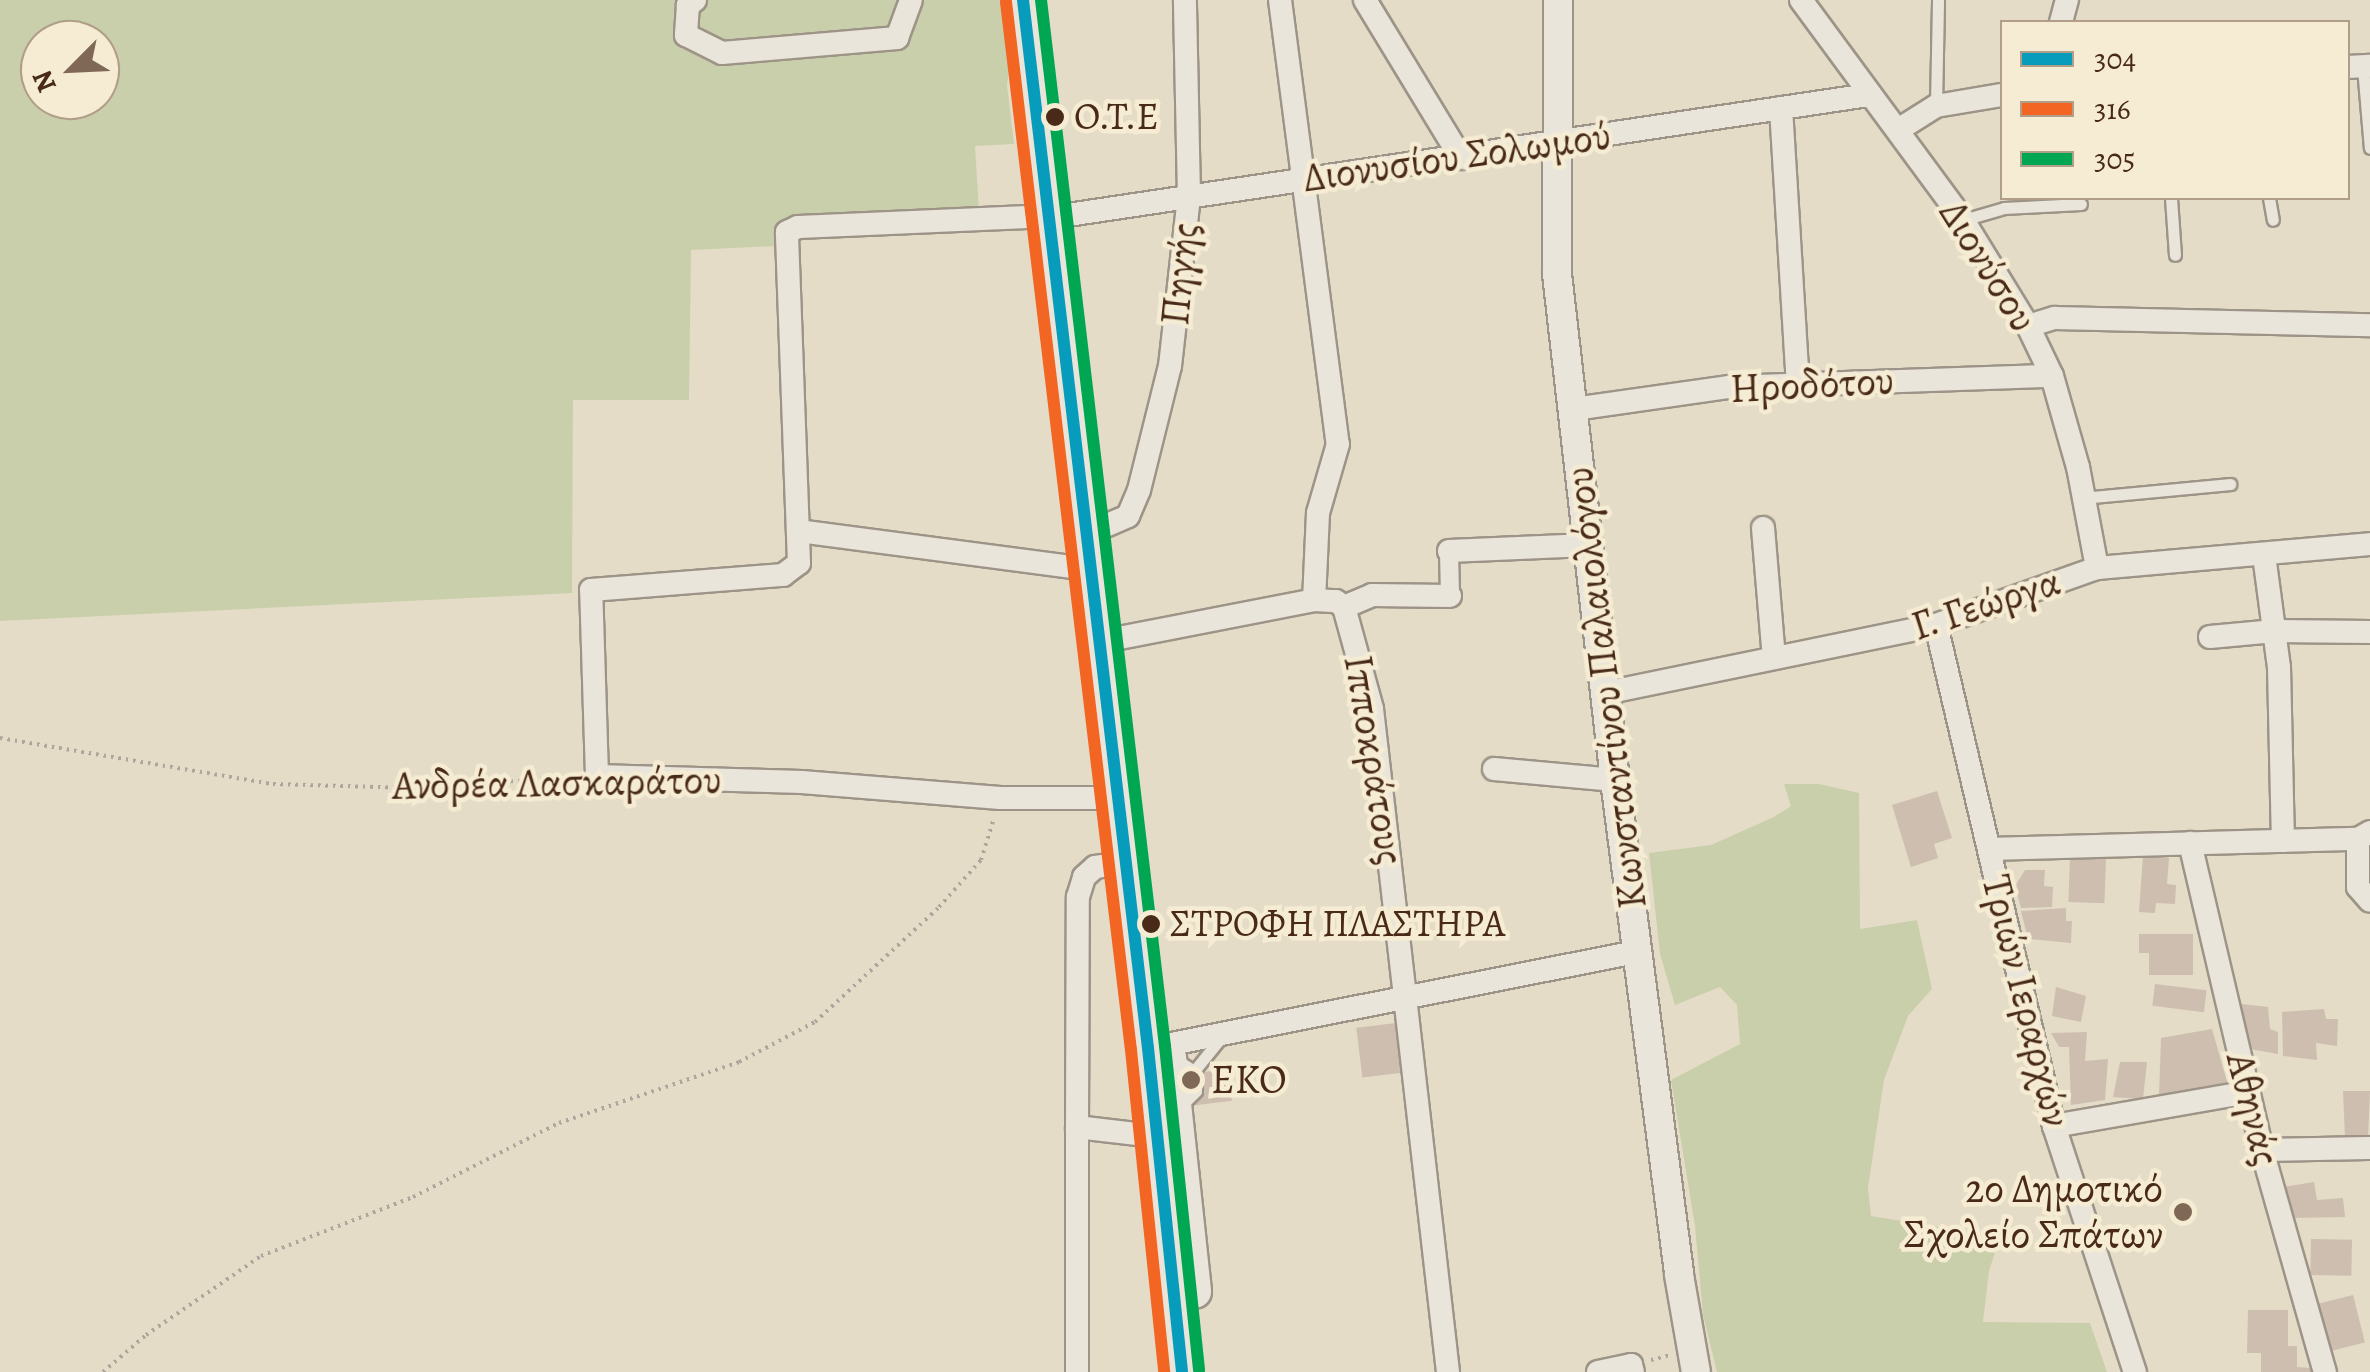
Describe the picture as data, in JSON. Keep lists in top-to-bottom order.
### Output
{
  "streets": {
    "street": [
      "Διονυσίου Σολωμού",
      "Διονύσου",
      "Πηγής",
      "Ηροδότου",
      "Γ. Γεώργα",
      "Κωνσταντίνου Παλαιολόγου",
      "Ιπποκράτους",
      "Ανδρέα Λασκαράτου",
      "Τριών Ιεραρχών",
      "Αθηνάς"
    ]
  },
  "crossings": [
    ["Διονυσίου Σολωμού", "Διονύσου"],
    ["Διονυσίου Σολωμού", "Πηγής"],
    ["Διονυσίου Σολωμού", "Κωνσταντίνου Παλαιολόγου"],
    ["Διονύσου", "Ηροδότου"],
    ["Διονύσου", "Γ. Γεώργα"],
    ["Ηροδότου", "Κωνσταντίνου Παλαιολόγου"],
    ["Γ. Γεώργα", "Κωνσταντίνου Παλαιολόγου"],
    ["Γ. Γεώργα", "Τριών Ιεραρχών"]
  ],
  "places": [
    "Ο.Τ.Ε",
    "ΣΤΡΟΦΗ ΠΛΑΣΤΗΡΑ",
    "ΕΚΟ",
    "2ο Δημοτικό Σχολείο Σπάτων"
  ],
  "lines": ["transit line 304", "transit line 305", "transit line 316"],
  "legend": ["304", "316", "305"],
  "north": "bottom left"
}
